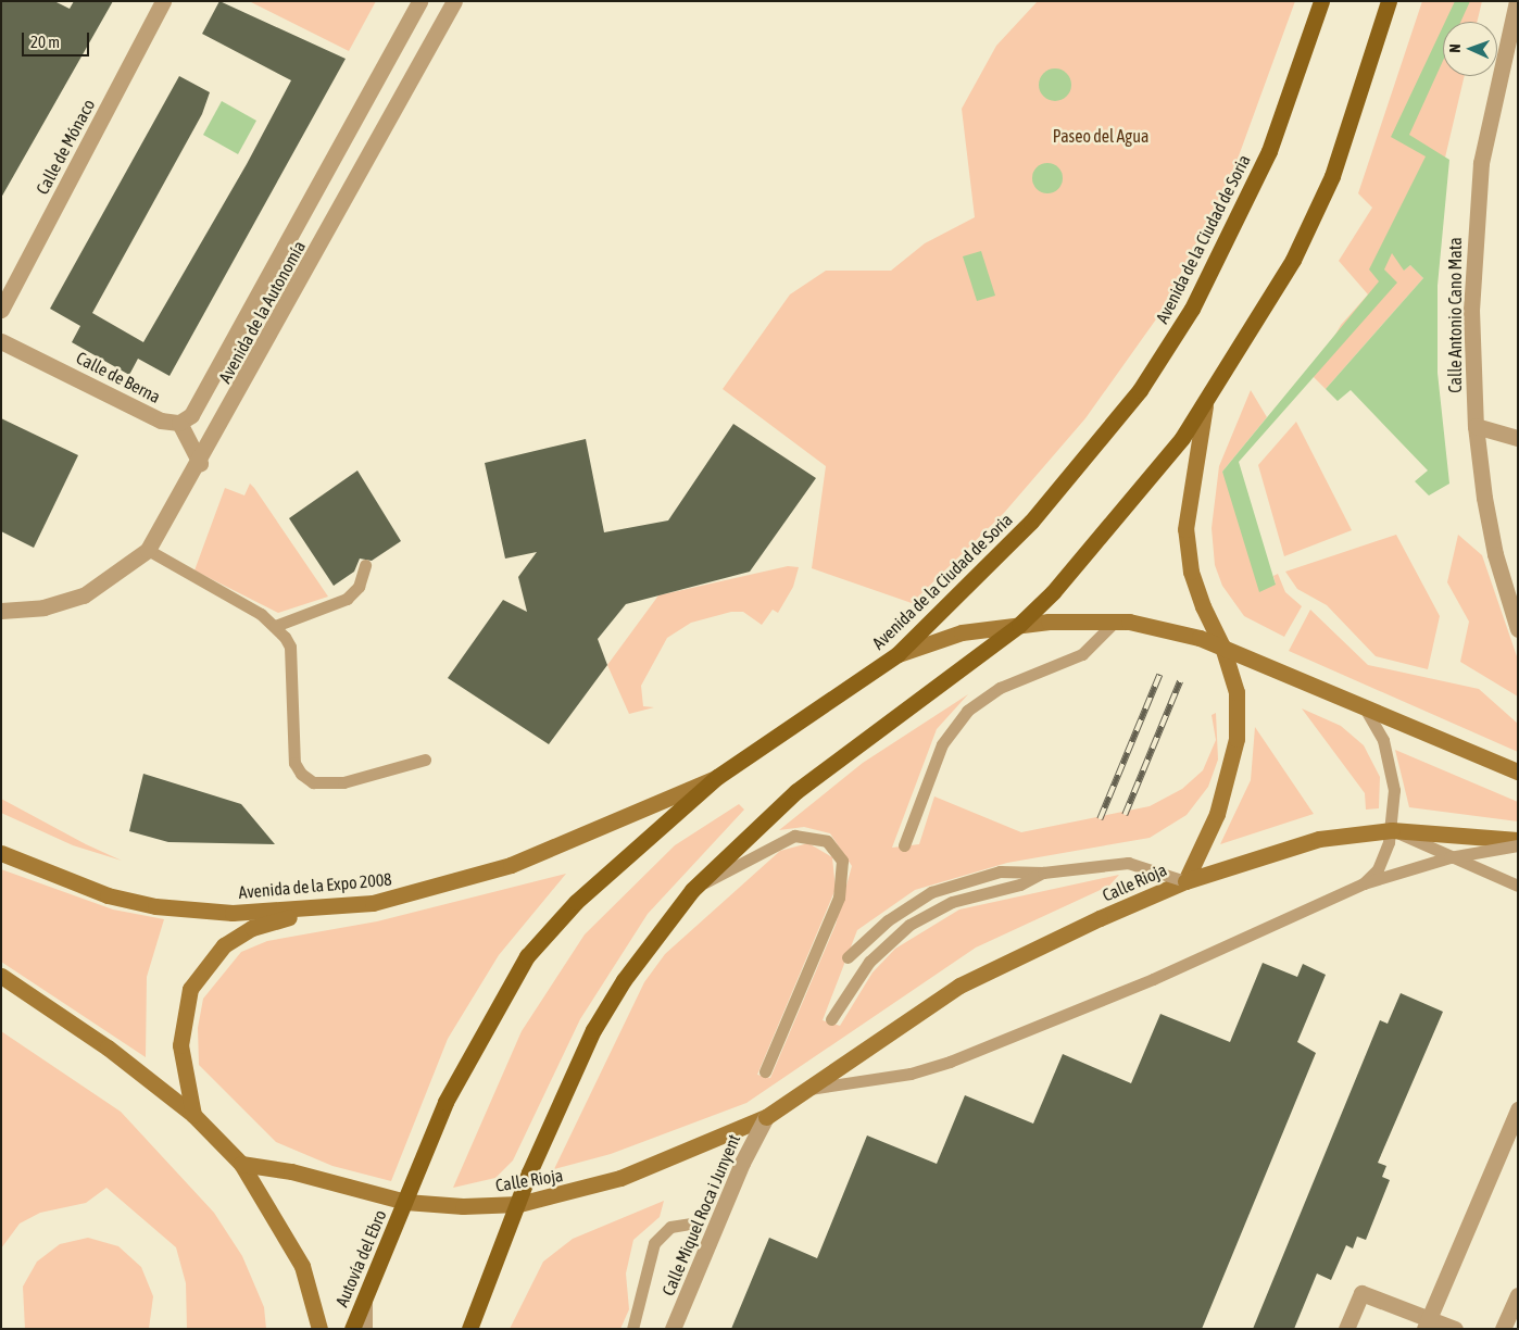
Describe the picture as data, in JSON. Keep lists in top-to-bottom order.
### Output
{
  "streets": {
    "main road": [
      "Avenida de la Ciudad de Soria",
      "Calle Rioja",
      "Avenida de la Expo 2008",
      "Autovía del Ebro"
    ],
    "street": [
      "Calle de Mónaco",
      "Avenida de la Autonomía",
      "Calle Antonio Cano Mata",
      "Calle de Berna",
      "Calle Miquel Roca i Junyent"
    ]
  },
  "crossings": [
    ["Avenida de la Ciudad de Soria", "Calle Rioja"],
    ["Avenida de la Ciudad de Soria", "Avenida de la Expo 2008"],
    ["Avenida de la Ciudad de Soria", "Autovía del Ebro"],
    ["Avenida de la Autonomía", "Calle de Berna"],
    ["Calle Rioja", "Calle Miquel Roca i Junyent"],
    ["Calle Rioja", "Autovía del Ebro"]
  ],
  "parks": ["Paseo del Agua"],
  "scale_bar": "20 m",
  "north": "left"
}
